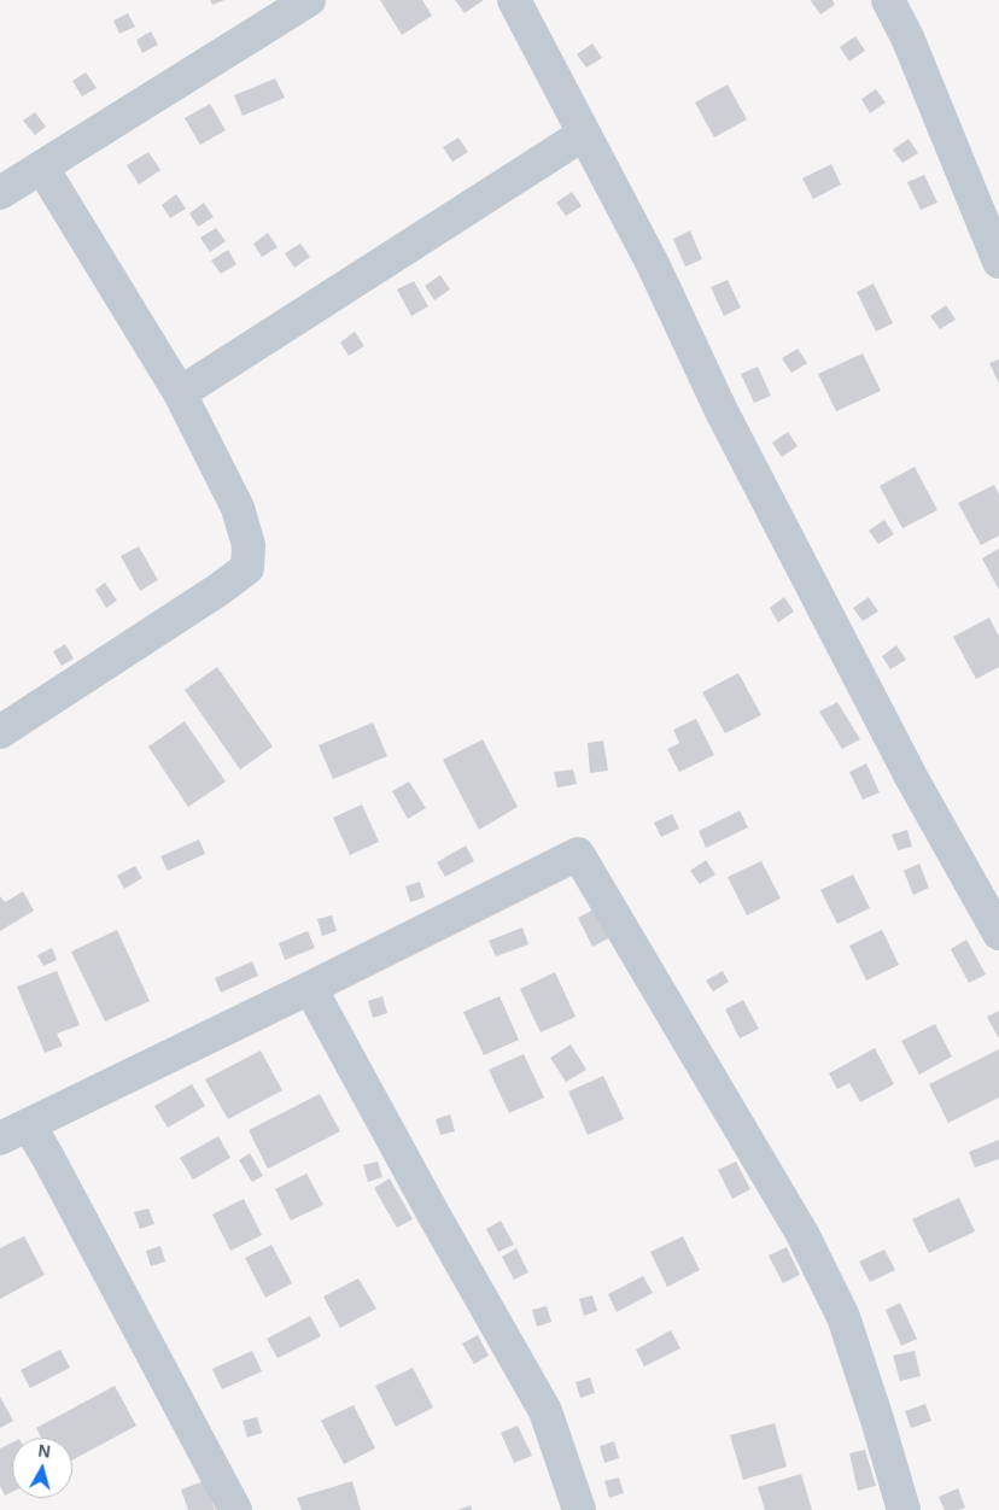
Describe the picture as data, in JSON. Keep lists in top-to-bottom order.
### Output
{
  "north": "top"
}
